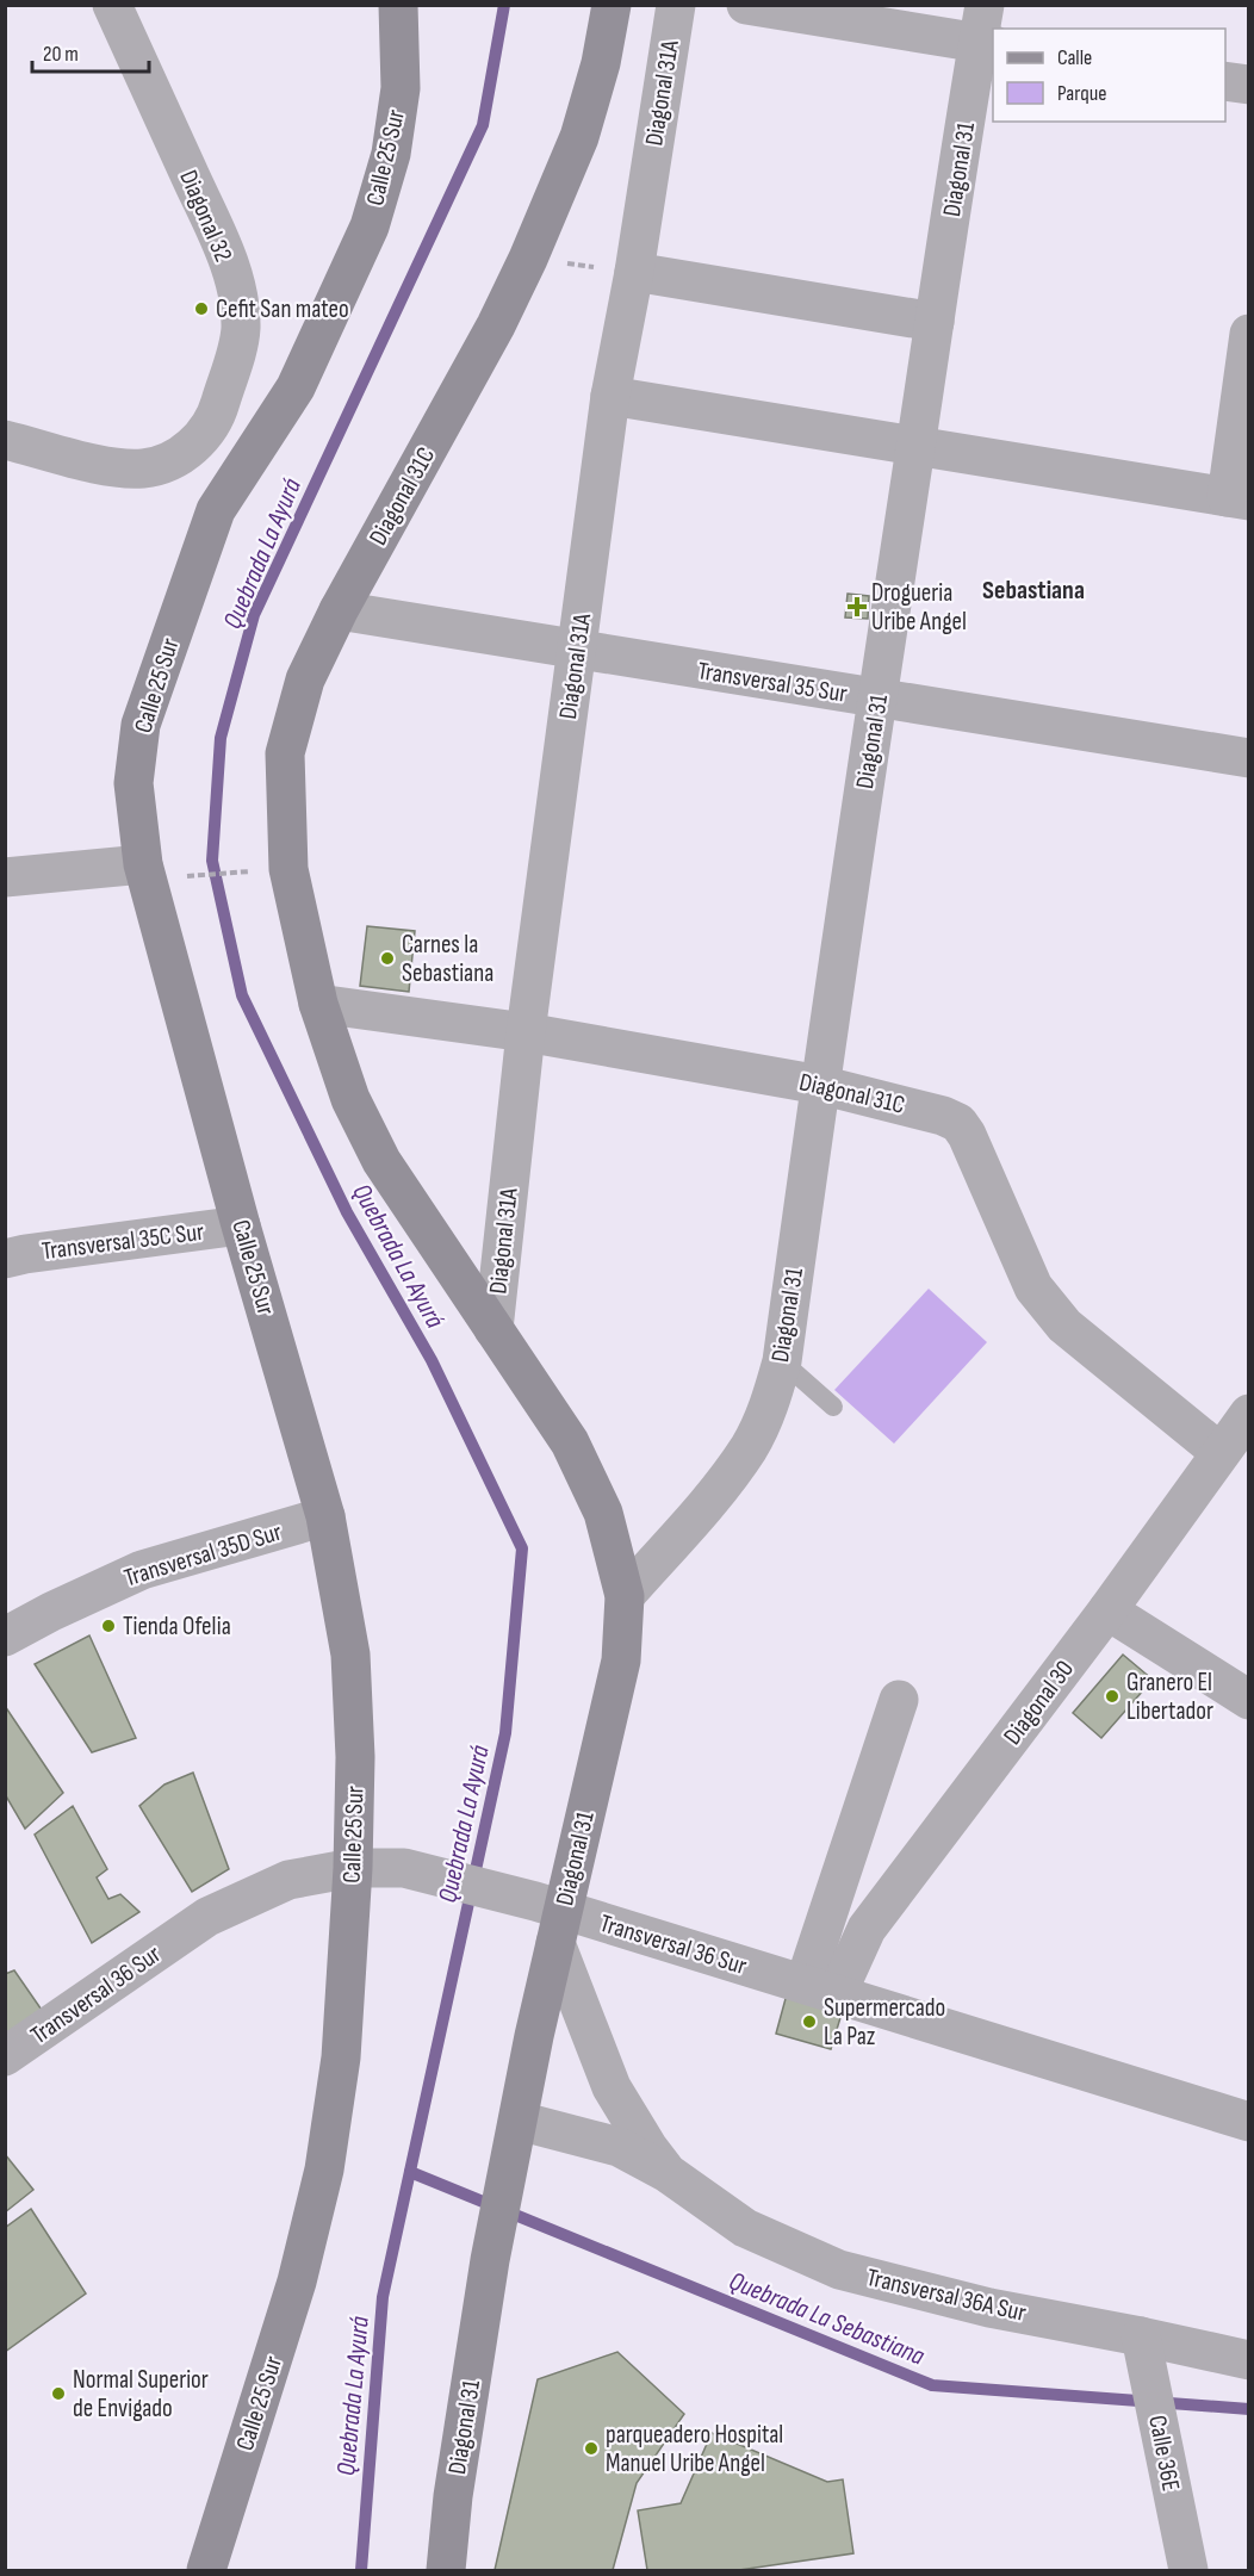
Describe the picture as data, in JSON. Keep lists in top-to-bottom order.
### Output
{
  "streets": {
    "main road": ["Calle 25 Sur", "Diagonal 31", "Diagonal 31C"],
    "street": [
      "Diagonal 31A",
      "Diagonal 32",
      "Transversal 35 Sur",
      "Transversal 35C Sur",
      "Transversal 35D Sur",
      "Diagonal 30",
      "Transversal 36 Sur",
      "Transversal 36A Sur",
      "Calle 36E"
    ]
  },
  "crossings": [
    ["Diagonal 31A", "Diagonal 31C"],
    ["Diagonal 31A", "Transversal 35 Sur"],
    ["Calle 25 Sur", "Transversal 35C Sur"],
    ["Calle 25 Sur", "Transversal 35D Sur"],
    ["Calle 25 Sur", "Transversal 36 Sur"],
    ["Diagonal 31", "Diagonal 31C"],
    ["Diagonal 31", "Transversal 35 Sur"],
    ["Diagonal 31", "Transversal 36 Sur"],
    ["Diagonal 31", "Transversal 36A Sur"],
    ["Diagonal 31C", "Transversal 35 Sur"],
    ["Diagonal 31C", "Diagonal 30"],
    ["Diagonal 30", "Transversal 36 Sur"],
    ["Transversal 36 Sur", "Transversal 36A Sur"],
    ["Transversal 36A Sur", "Calle 36E"]
  ],
  "districts": ["Sebastiana"],
  "water": ["Quebrada La Ayurá", "Quebrada La Sebastiana"],
  "places": {
    "other": [
      "Cefit San mateo",
      "Carnes la Sebastiana",
      "Tienda Ofelia",
      "Granero El Libertador",
      "Supermercado La Paz",
      "Normal Superior de Envigado",
      "parqueadero Hospital Manuel Uribe Angel"
    ],
    "health": ["Drogueria Uribe Angel"]
  },
  "legend": ["Calle", "Parque"],
  "scale_bar": "20 m"
}
